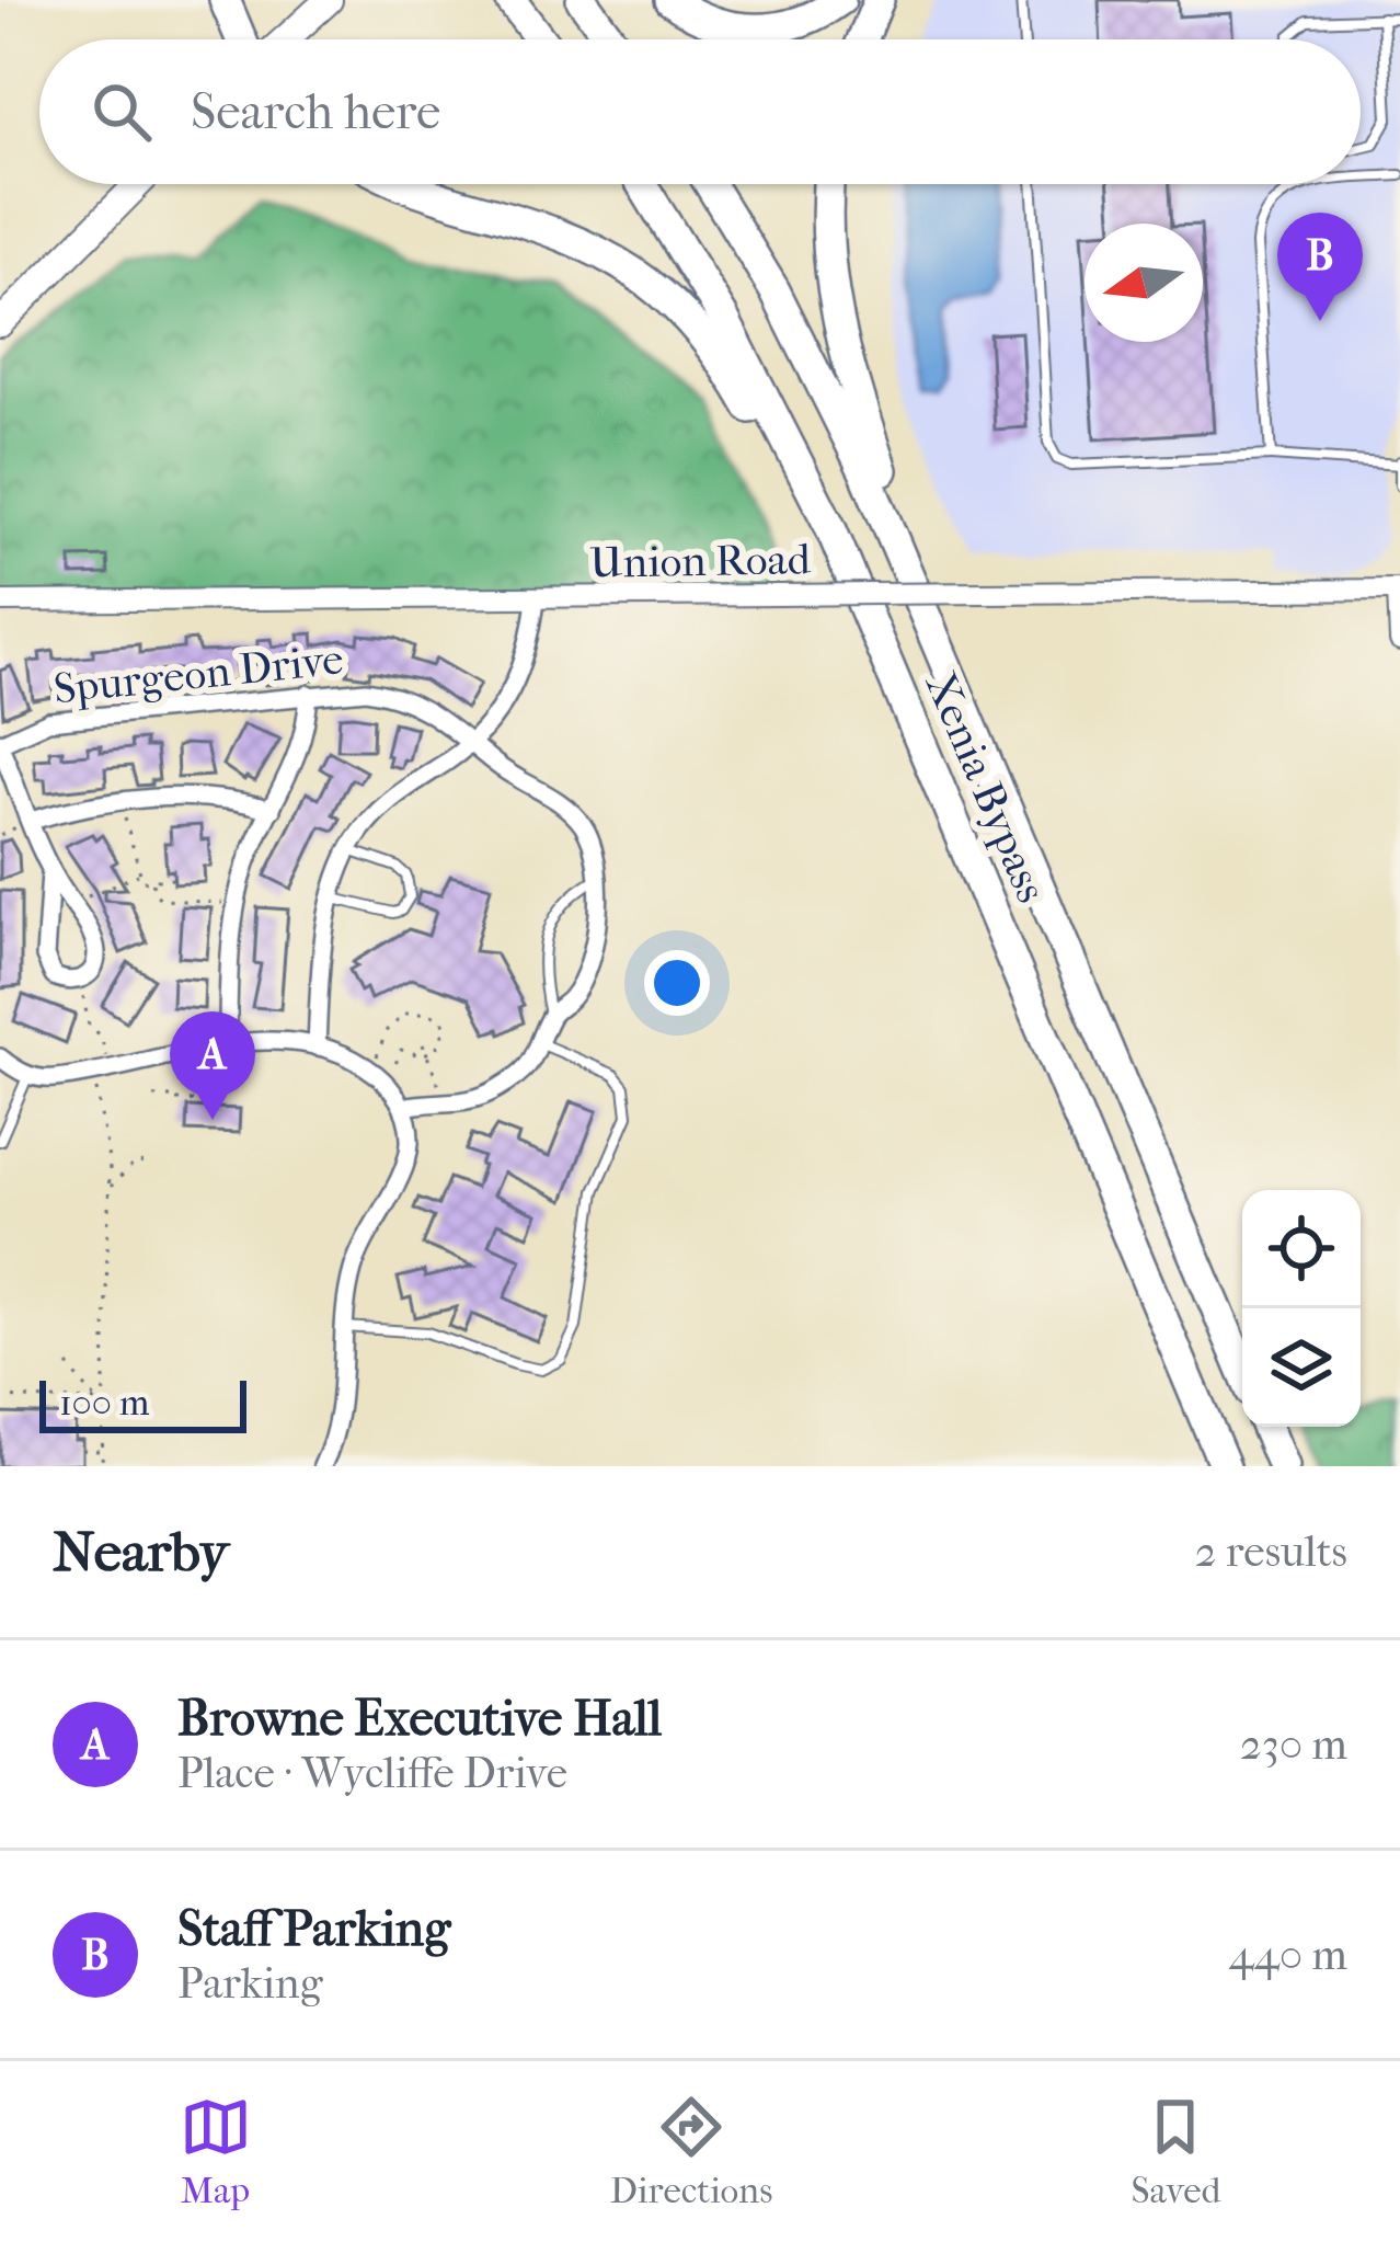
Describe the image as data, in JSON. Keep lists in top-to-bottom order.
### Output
{
  "streets": {
    "highway": ["Xenia Bypass"],
    "street": ["Union Road", "Spurgeon Drive"]
  },
  "scale_bar": "100 m",
  "north": "left",
  "page": {
    "search": "Search here",
    "pins": ["B", "A"],
    "scale": "100 m",
    "heading": ["Nearby", "2 results"],
    "list": [
      {
        "mark": "A",
        "name": "Browne Executive Hall",
        "note": "Place · Wycliffe Drive",
        "value": "230 m"
      },
      {
        "mark": "B",
        "name": "Staff Parking",
        "note": "Parking",
        "value": "440 m"
      }
    ],
    "nav": ["Map", "Directions", "Saved"]
  }
}
